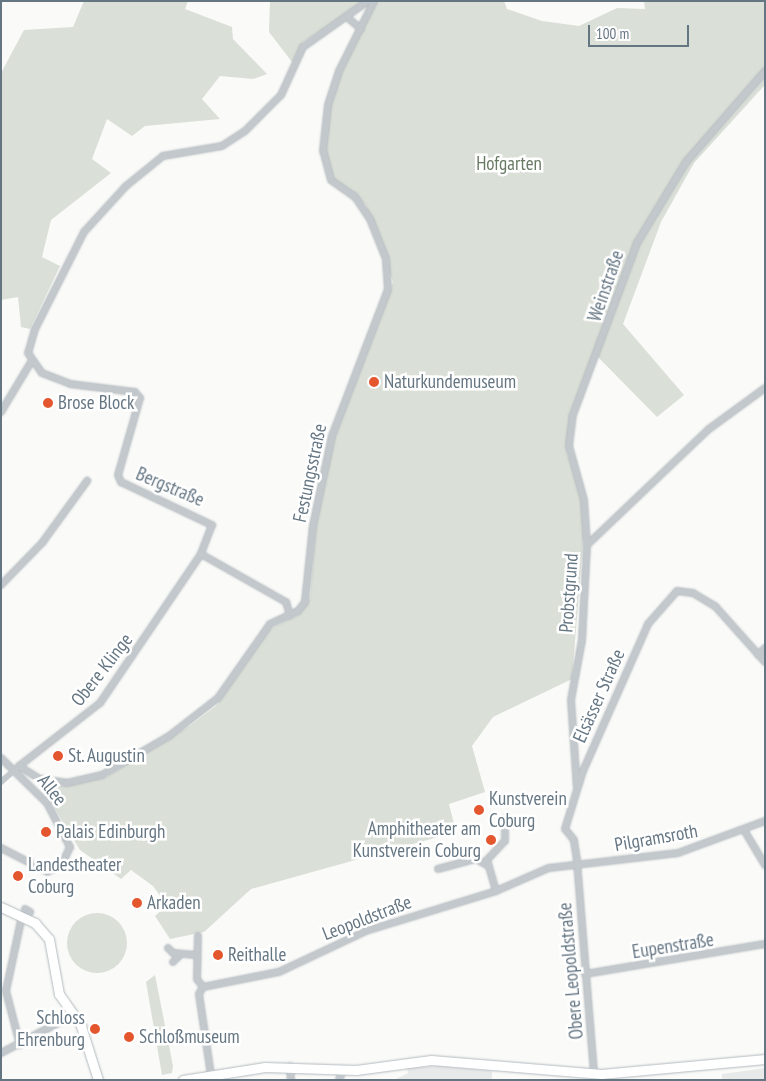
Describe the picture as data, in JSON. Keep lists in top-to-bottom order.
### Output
{
  "streets": {
    "street": [
      "Weinstraße",
      "Festungsstraße",
      "Bergstraße",
      "Probstgrund",
      "Obere Klinge",
      "Elsässer Straße",
      "Allee",
      "Pilgramsroth",
      "Leopoldstraße",
      "Eupenstraße",
      "Obere Leopoldstraße"
    ]
  },
  "crossings": [
    ["Weinstraße", "Probstgrund"],
    ["Festungsstraße", "Obere Klinge"],
    ["Bergstraße", "Obere Klinge"],
    ["Probstgrund", "Elsässer Straße"],
    ["Elsässer Straße", "Obere Leopoldstraße"],
    ["Pilgramsroth", "Leopoldstraße"],
    ["Pilgramsroth", "Obere Leopoldstraße"],
    ["Eupenstraße", "Obere Leopoldstraße"]
  ],
  "parks": ["Hofgarten"],
  "places": [
    "Naturkundemuseum",
    "Brose Block",
    "St. Augustin",
    "Kunstverein Coburg",
    "Palais Edinburgh",
    "Amphitheater am Kunstverein Coburg",
    "Landestheater Coburg",
    "Arkaden",
    "Reithalle",
    "Schloss Ehrenburg",
    "Schloßmuseum"
  ],
  "scale_bar": "100 m"
}
